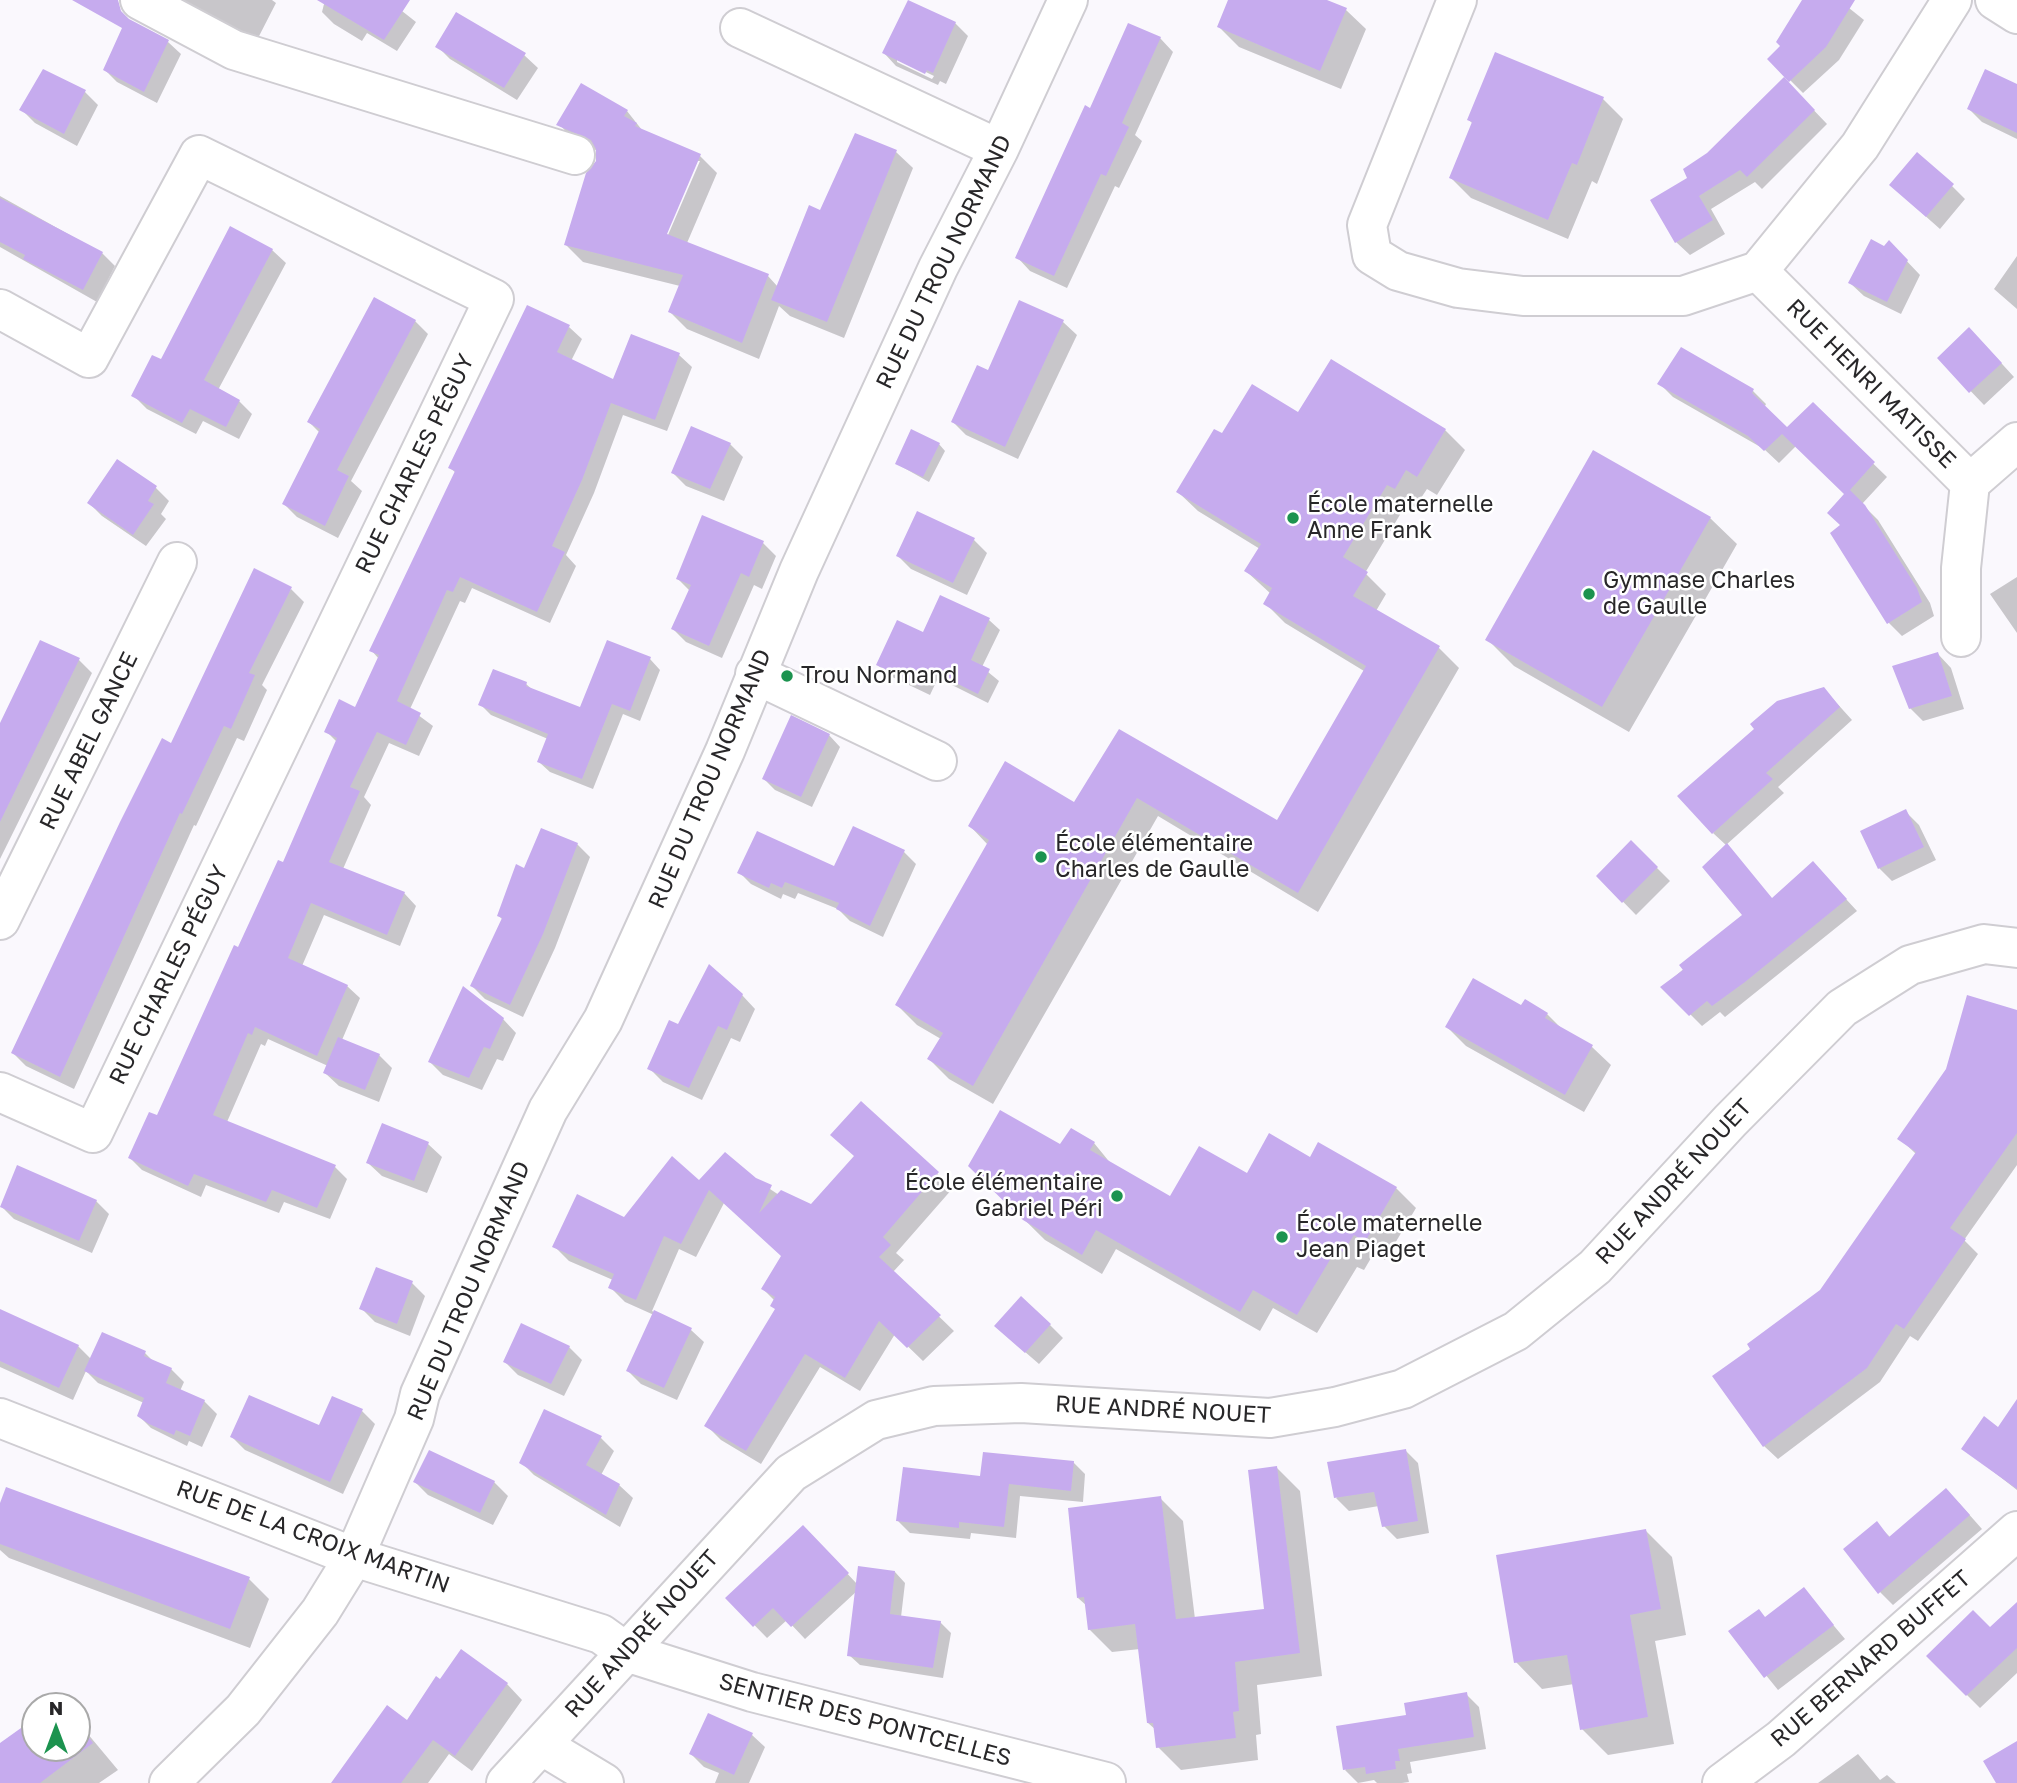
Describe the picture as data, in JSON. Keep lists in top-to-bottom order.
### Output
{
  "streets": {
    "street": [
      "RUE DU TROU NORMAND",
      "RUE HENRI MATISSE",
      "RUE CHARLES PÉGUY",
      "RUE ABEL GANCE",
      "RUE ANDRÉ NOUET",
      "RUE DE LA CROIX MARTIN",
      "RUE BERNARD BUFFET",
      "SENTIER DES PONTCELLES"
    ]
  },
  "crossings": [
    ["RUE DU TROU NORMAND", "RUE DE LA CROIX MARTIN"],
    ["RUE ANDRÉ NOUET", "RUE DE LA CROIX MARTIN"],
    ["RUE ANDRÉ NOUET", "SENTIER DES PONTCELLES"],
    ["RUE DE LA CROIX MARTIN", "SENTIER DES PONTCELLES"]
  ],
  "places": [
    "École maternelle Anne Frank",
    "Gymnase Charles de Gaulle",
    "Trou Normand",
    "École élémentaire Charles de Gaulle",
    "École élémentaire Gabriel Péri",
    "École maternelle Jean Piaget"
  ],
  "north": "top"
}
